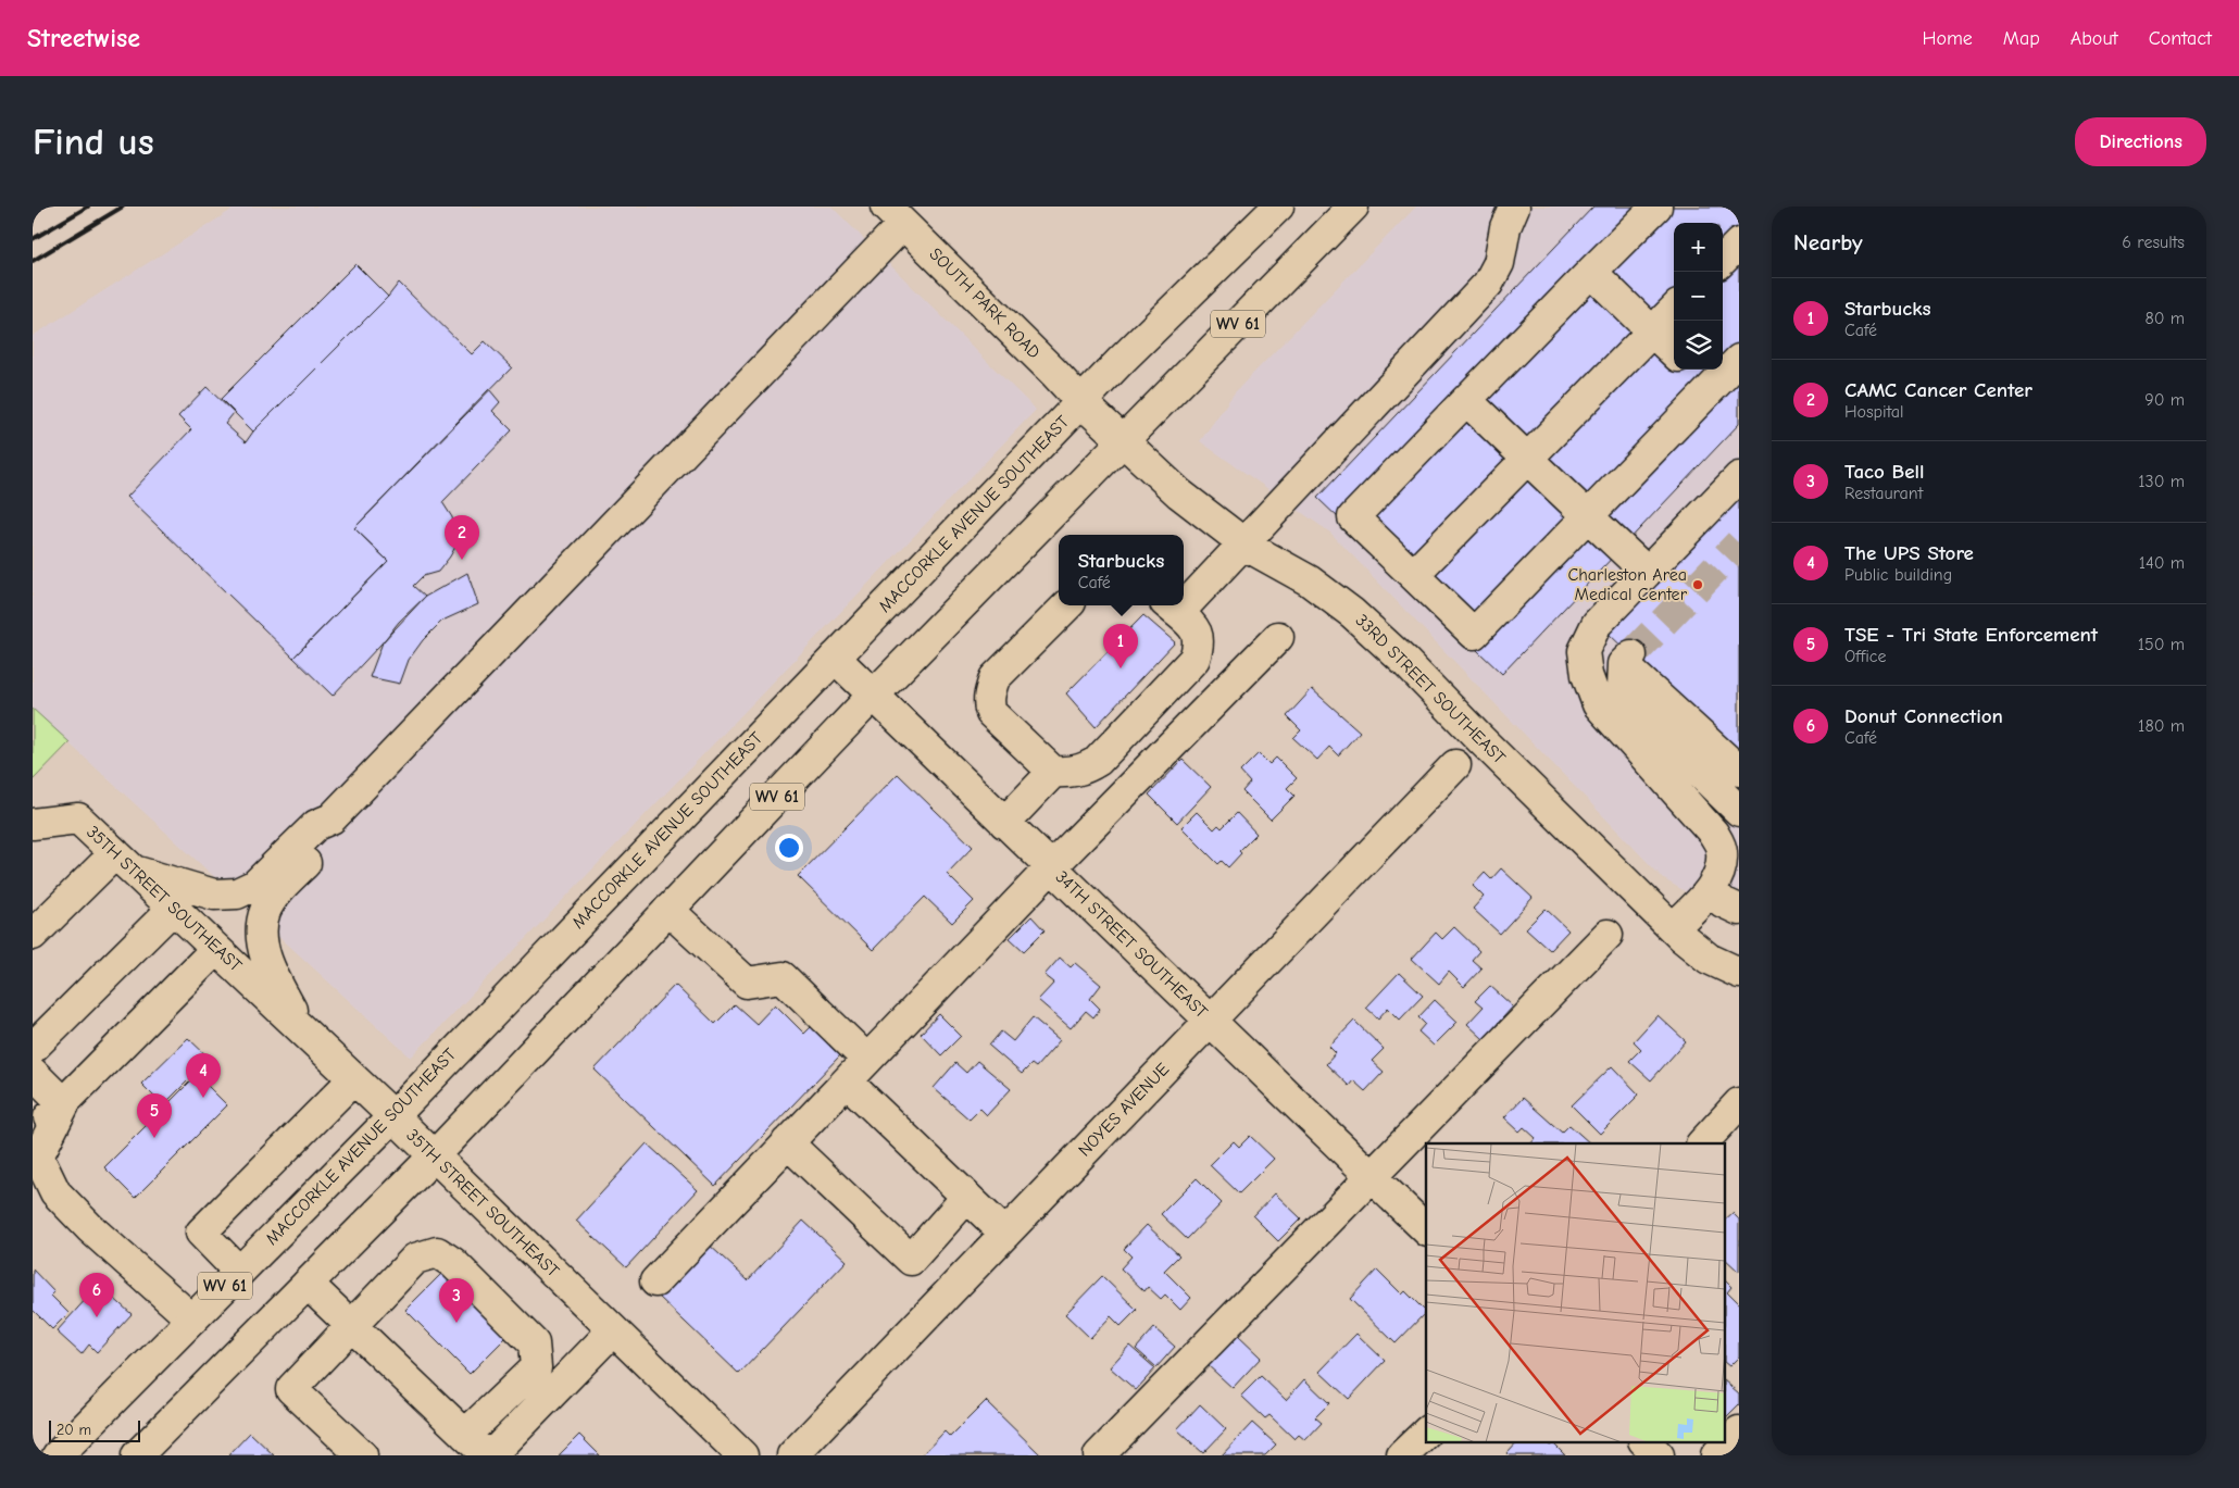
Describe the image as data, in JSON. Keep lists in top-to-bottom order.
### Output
{
  "streets": {
    "street": [
      "SOUTH PARK ROAD",
      "WV 61",
      "MACCORKLE AVENUE SOUTHEAST",
      "33RD STREET SOUTHEAST",
      "35TH STREET SOUTHEAST",
      "34TH STREET SOUTHEAST",
      "NOYES AVENUE"
    ]
  },
  "crossings": [
    ["SOUTH PARK ROAD", "MACCORKLE AVENUE SOUTHEAST"],
    ["SOUTH PARK ROAD", "33RD STREET SOUTHEAST"],
    ["WV 61", "33RD STREET SOUTHEAST"],
    ["WV 61", "35TH STREET SOUTHEAST"],
    ["WV 61", "34TH STREET SOUTHEAST"],
    ["MACCORKLE AVENUE SOUTHEAST", "33RD STREET SOUTHEAST"],
    ["MACCORKLE AVENUE SOUTHEAST", "35TH STREET SOUTHEAST"],
    ["MACCORKLE AVENUE SOUTHEAST", "34TH STREET SOUTHEAST"],
    ["34TH STREET SOUTHEAST", "NOYES AVENUE"]
  ],
  "places": ["Charleston Area Medical Center"],
  "scale_bar": "20 m",
  "page": {
    "header": "Streetwise",
    "nav": [
      "Home",
      "Map",
      "About",
      "Contact"
    ],
    "buttons": "Directions",
    "title": "Find us",
    "heading": ["Nearby", "6 results"],
    "map_buttons": ["+", "−"],
    "list": [
      {
        "mark": "1",
        "name": "Starbucks",
        "note": "Café",
        "value": "80 m"
      },
      {
        "mark": "2",
        "name": "CAMC Cancer Center",
        "note": "Hospital",
        "value": "90 m"
      },
      {
        "mark": "3",
        "name": "Taco Bell",
        "note": "Restaurant",
        "value": "130 m"
      },
      {
        "mark": "4",
        "name": "The UPS Store",
        "note": "Public building",
        "value": "140 m"
      },
      {
        "mark": "5",
        "name": "TSE - Tri State Enforcement",
        "note": "Office",
        "value": "150 m"
      },
      {
        "mark": "6",
        "name": "Donut Connection",
        "note": "Café",
        "value": "180 m"
      }
    ],
    "pins": [
      "2",
      "1",
      "4",
      "5",
      "6",
      "3"
    ],
    "popup": ["Starbucks", "Café"],
    "scale": "20 m"
  }
}
